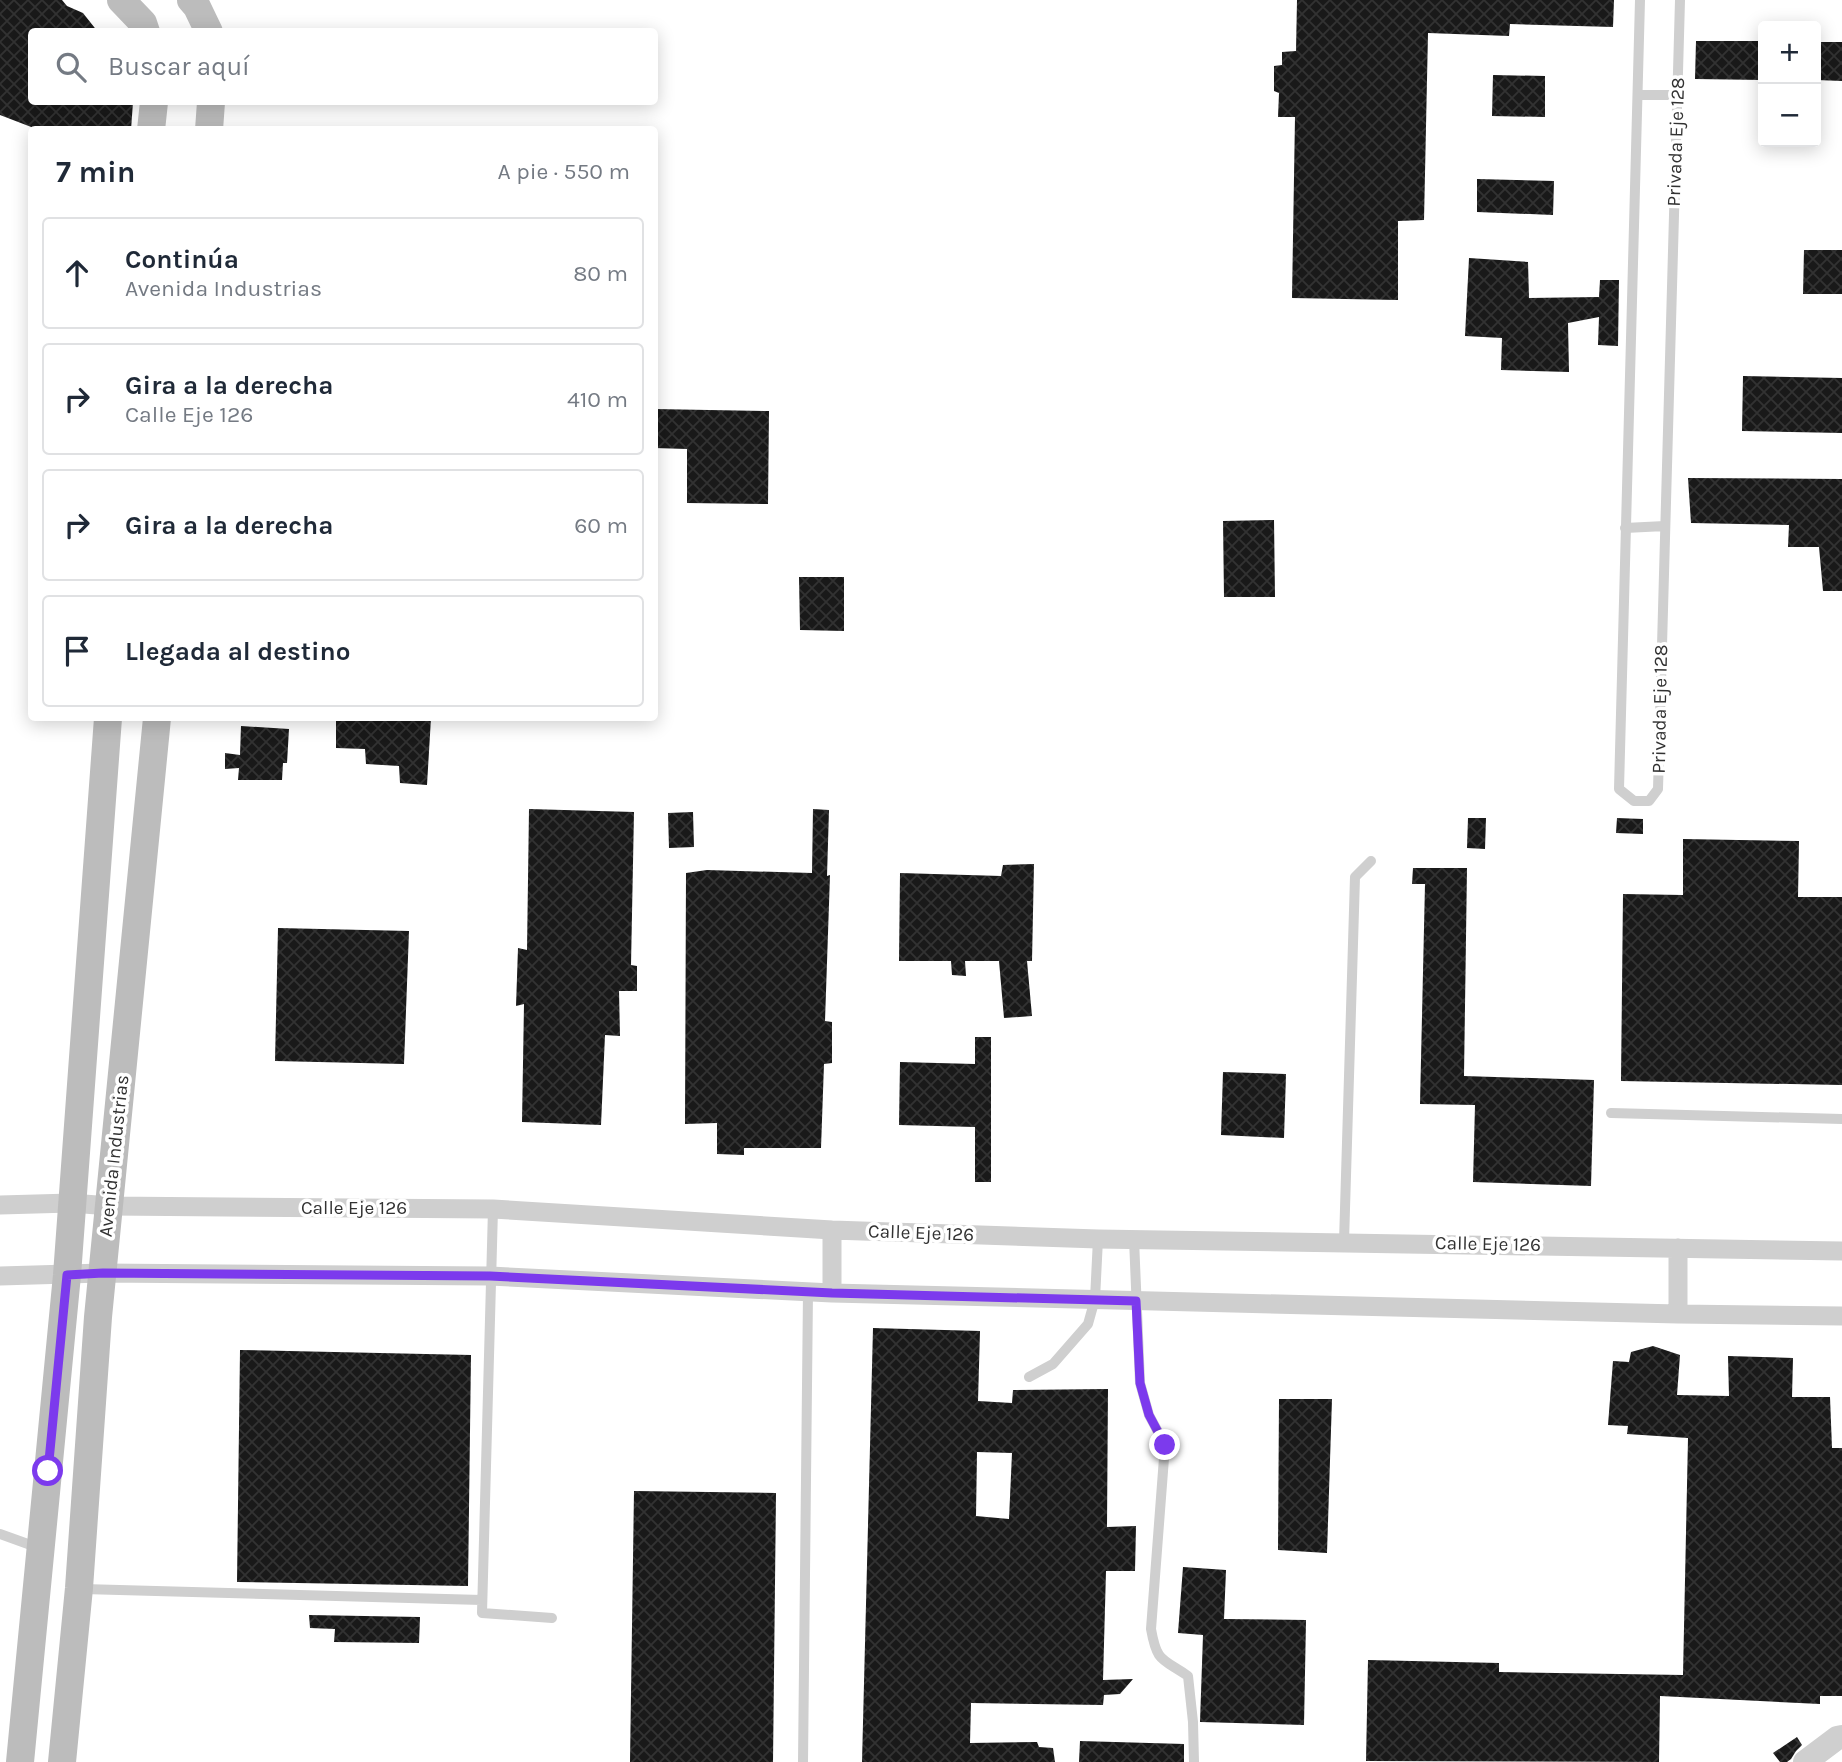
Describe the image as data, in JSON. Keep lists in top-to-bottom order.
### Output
{
  "streets": {
    "main road": ["Avenida Industrias"],
    "street": ["Calle Eje 126"],
    "lane": ["Privada Eje 128"]
  },
  "crossings": [
    ["Avenida Industrias", "Calle Eje 126"]
  ],
  "page": {
    "map_buttons": ["+", "−"],
    "search": "Buscar aquí",
    "heading": ["7 min", "A pie · 550 m"],
    "list": [
      ["Continúa", "Avenida Industrias", "80 m"],
      ["Gira a la derecha", "Calle Eje 126", "410 m"],
      ["Gira a la derecha", "60 m"],
      "Llegada al destino"
    ]
  }
}
